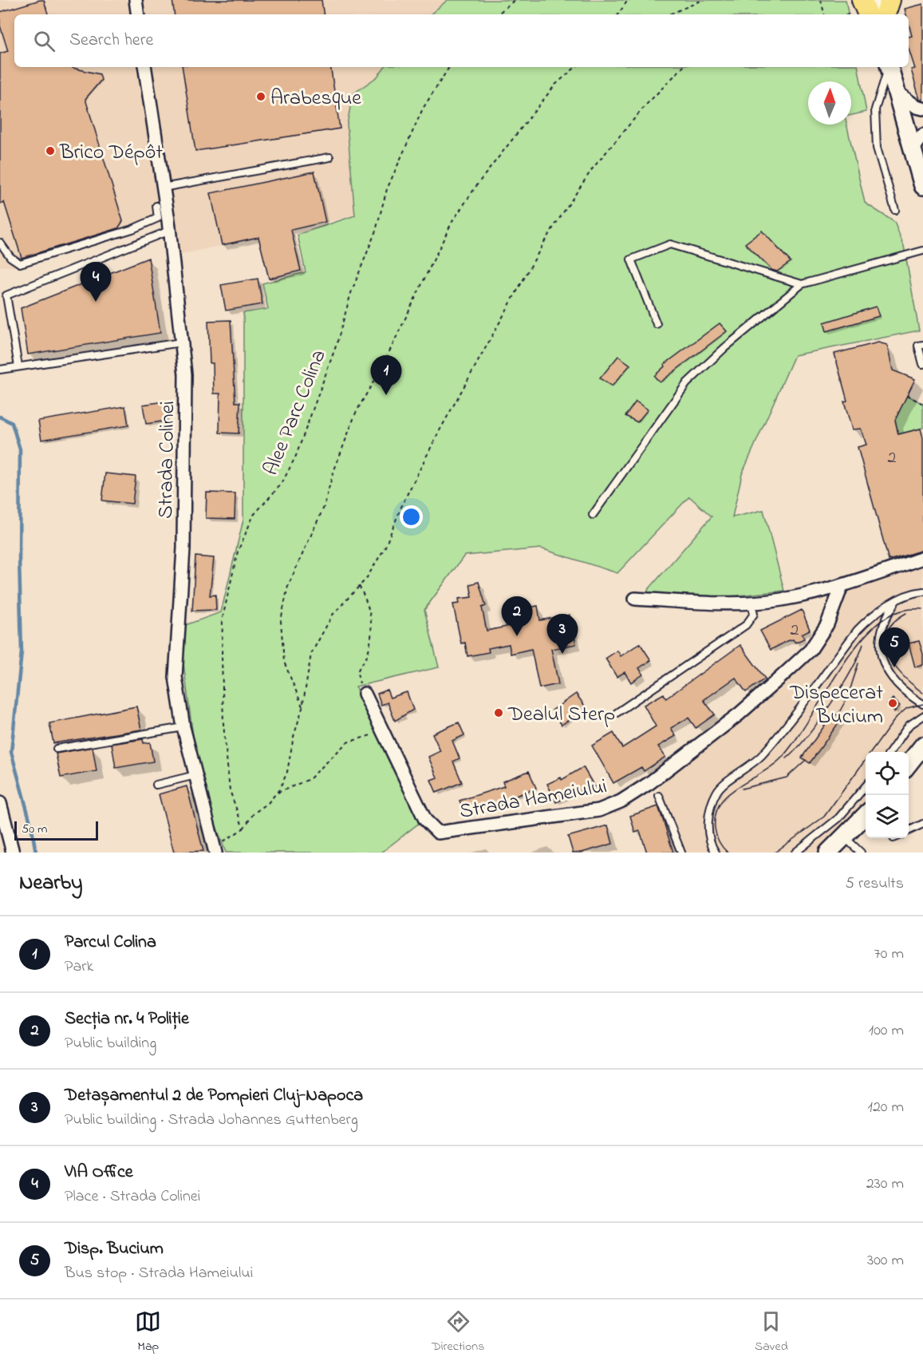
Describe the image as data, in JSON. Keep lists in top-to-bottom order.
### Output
{
  "streets": {
    "street": ["Strada Colinei", "Strada Hameiului"],
    "path": ["Alee Parc Colina"]
  },
  "places": [
    "Arabesque",
    "Brico Dépôt",
    "Dispecerat Bucium",
    "Dealul Sterp"
  ],
  "house_numbers": ["2", "2"],
  "scale_bar": "50 m",
  "north": "top",
  "page": {
    "search": "Search here",
    "pins": [
      "4",
      "1",
      "2",
      "3",
      "5"
    ],
    "scale": "50 m",
    "heading": ["Nearby", "5 results"],
    "list": [
      {
        "mark": "1",
        "name": "Parcul Colina",
        "note": "Park",
        "value": "70 m"
      },
      {
        "mark": "2",
        "name": "Secția nr. 4 Poliție",
        "note": "Public building",
        "value": "100 m"
      },
      {
        "mark": "3",
        "name": "Detașamentul 2 de Pompieri Cluj-Napoca",
        "note": "Public building · Strada Johannes Guttenberg",
        "value": "120 m"
      },
      {
        "mark": "4",
        "name": "VIA Office",
        "note": "Place · Strada Colinei",
        "value": "230 m"
      },
      {
        "mark": "5",
        "name": "Disp. Bucium",
        "note": "Bus stop · Strada Hameiului",
        "value": "300 m"
      }
    ],
    "nav": ["Map", "Directions", "Saved"]
  }
}
